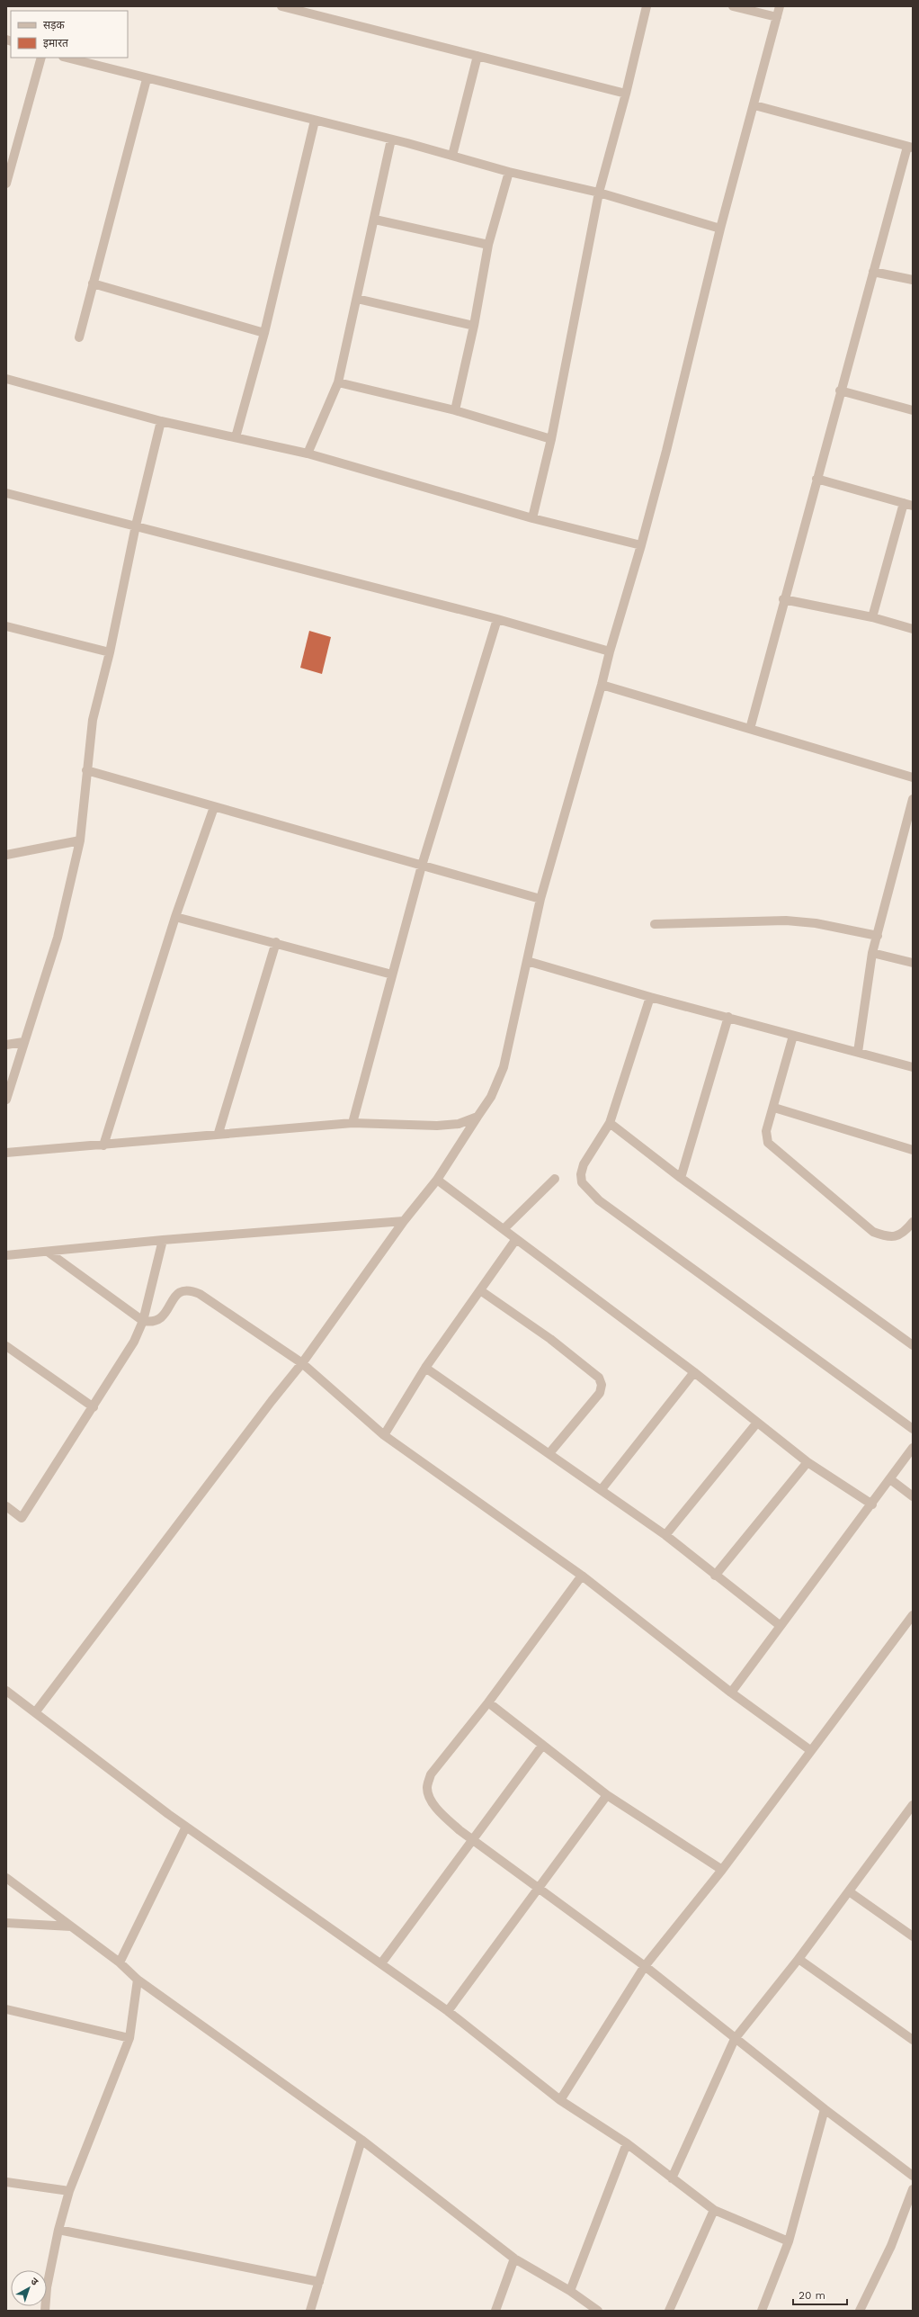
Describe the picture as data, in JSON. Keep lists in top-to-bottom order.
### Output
{
  "legend": ["सड़क", "इमारत"],
  "scale_bar": "20 m",
  "north": "top right"
}
